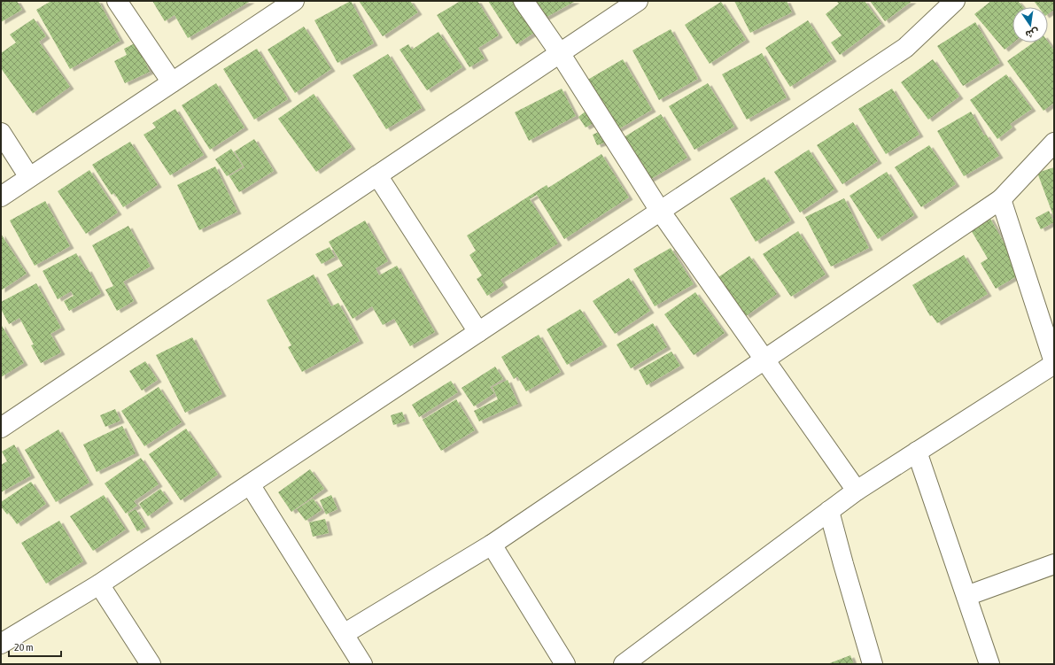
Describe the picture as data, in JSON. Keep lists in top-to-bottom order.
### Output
{
  "scale_bar": "20 m",
  "north": "bottom"
}
